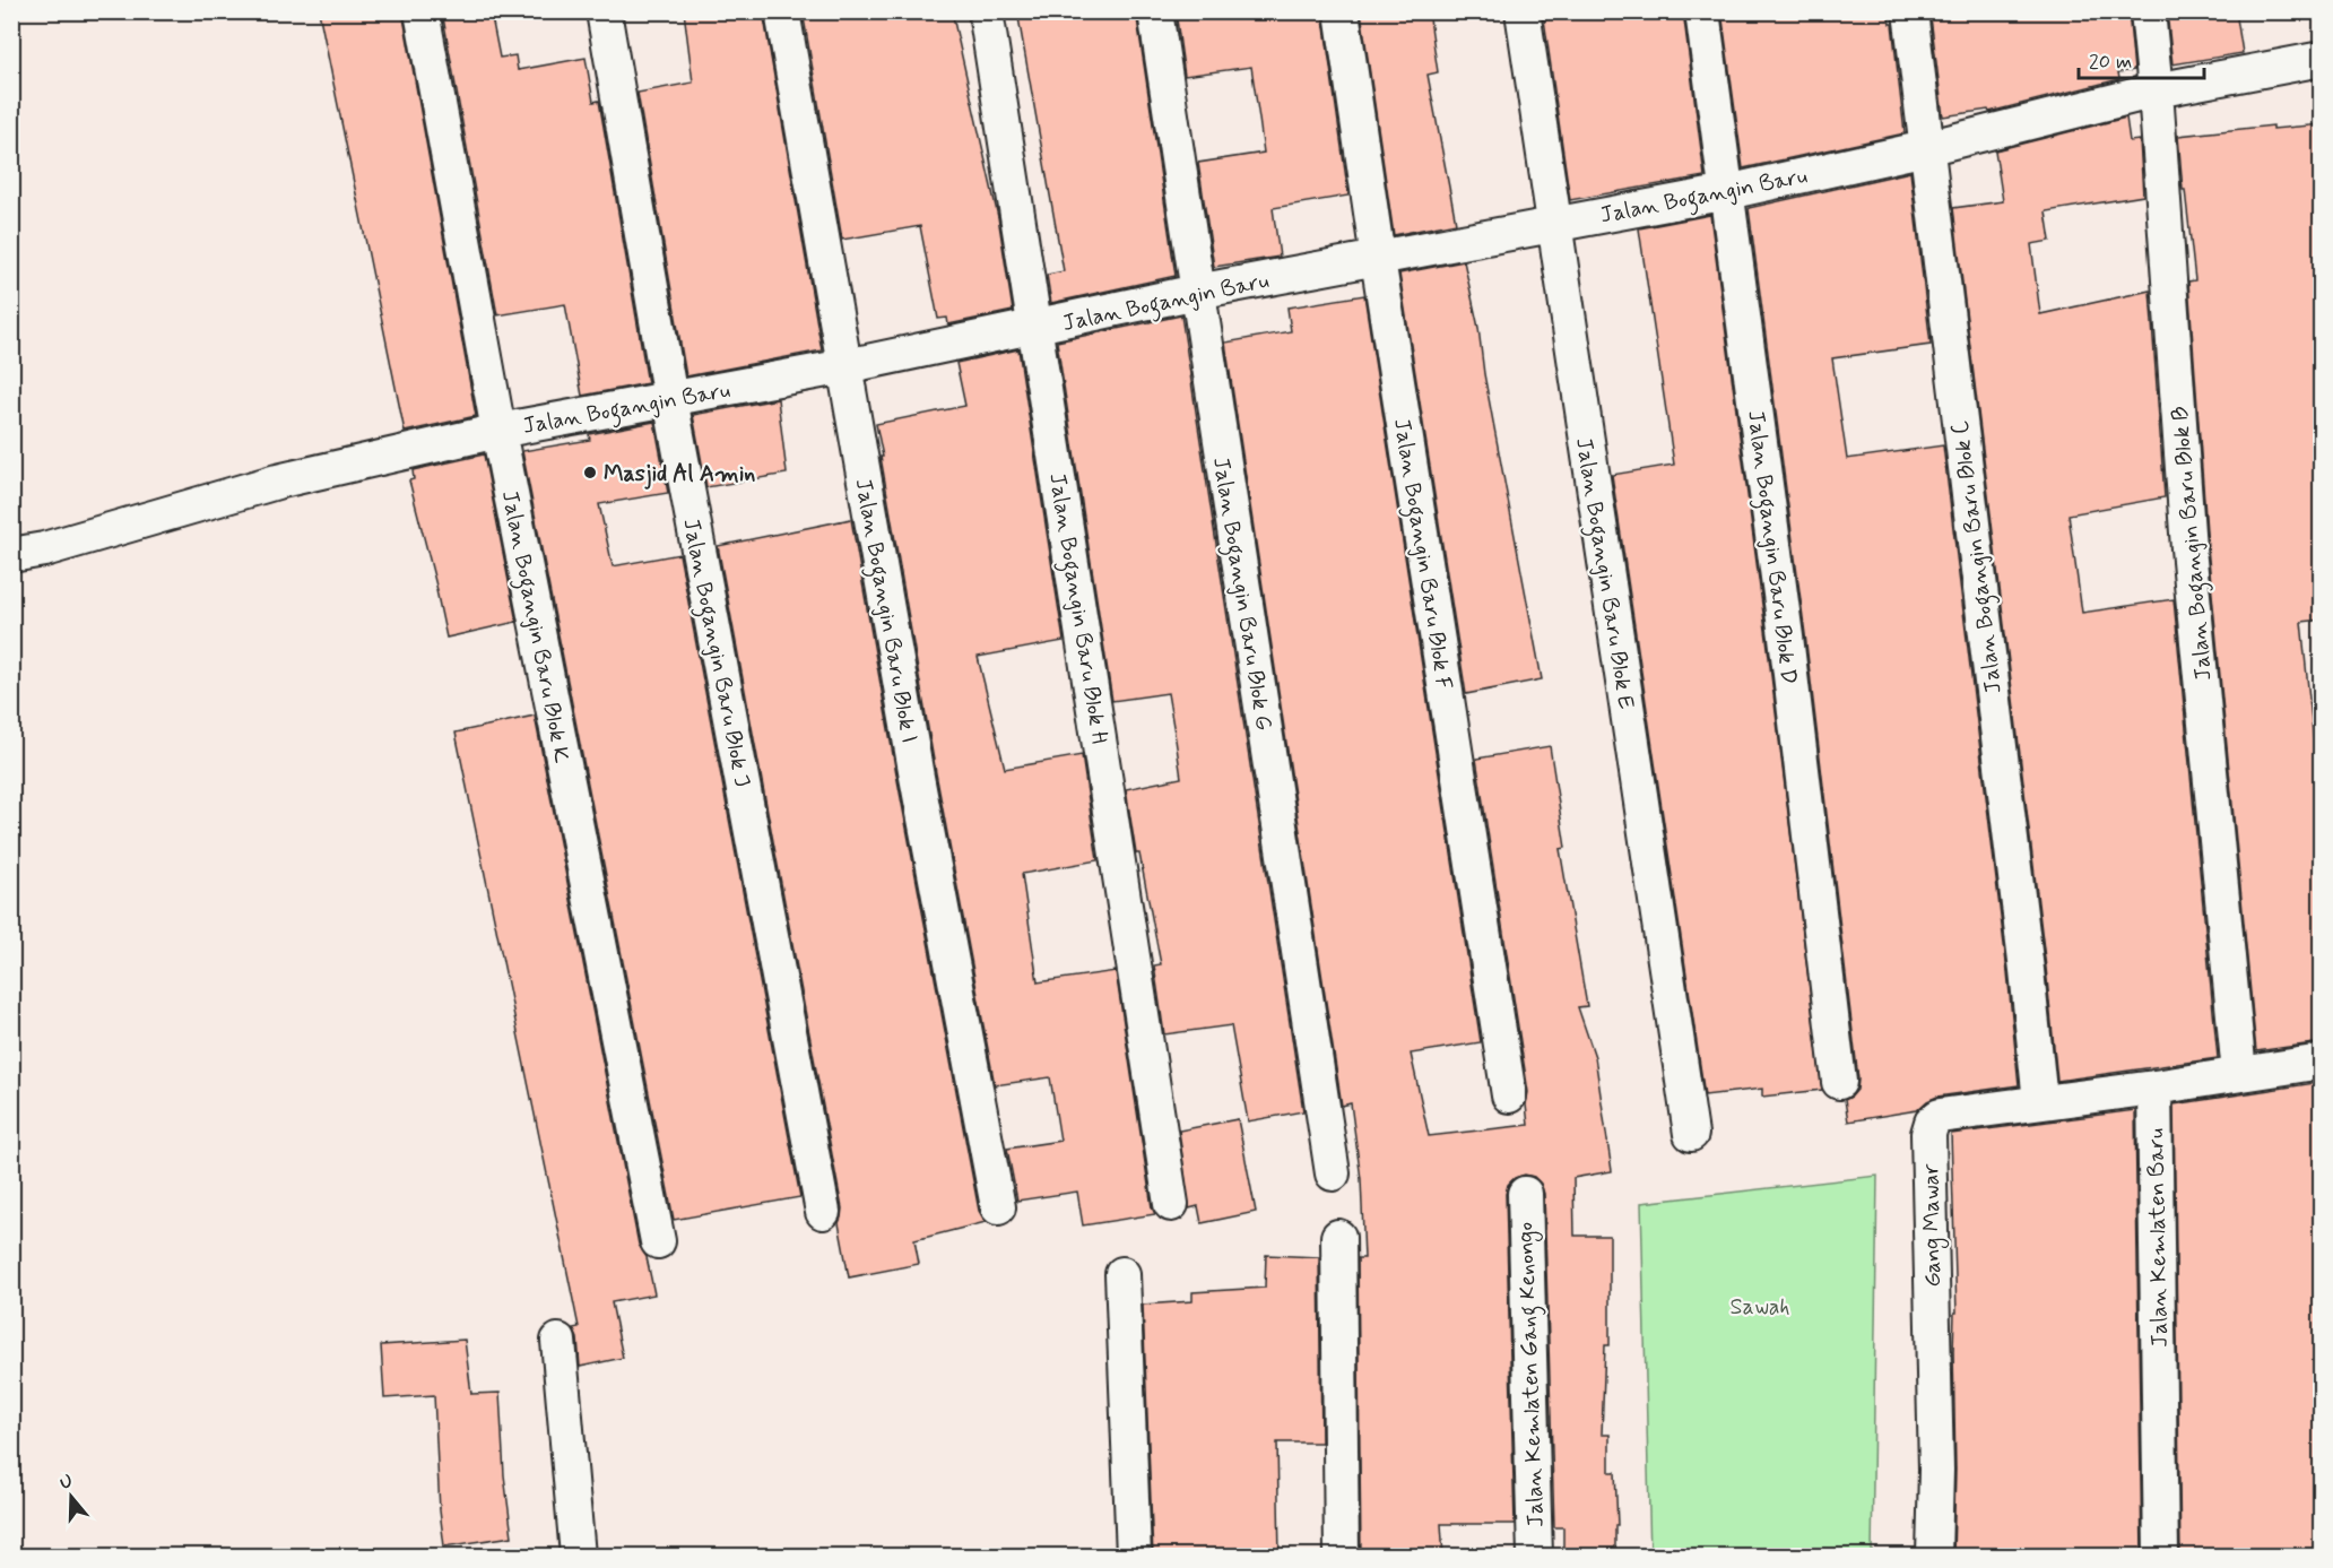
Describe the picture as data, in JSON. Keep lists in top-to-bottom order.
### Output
{
  "streets": {
    "street": [
      "Jalan Bogangin Baru",
      "Jalan Bogangin Baru Blok B",
      "Jalan Bogangin Baru Blok D",
      "Jalan Bogangin Baru Blok F",
      "Jalan Bogangin Baru Blok C",
      "Jalan Bogangin Baru Blok E",
      "Jalan Bogangin Baru Blok G",
      "Jalan Bogangin Baru Blok H",
      "Jalan Bogangin Baru Blok I",
      "Jalan Bogangin Baru Blok K",
      "Jalan Bogangin Baru Blok J",
      "Gang Mawar",
      "Jalan Kemlaten Baru",
      "Jalan Kemlaten Gang Kenongo"
    ]
  },
  "crossings": [
    ["Jalan Bogangin Baru", "Jalan Bogangin Baru Blok B"],
    ["Jalan Bogangin Baru", "Jalan Bogangin Baru Blok D"],
    ["Jalan Bogangin Baru", "Jalan Bogangin Baru Blok F"],
    ["Jalan Bogangin Baru", "Jalan Bogangin Baru Blok C"],
    ["Jalan Bogangin Baru", "Jalan Bogangin Baru Blok E"],
    ["Jalan Bogangin Baru", "Jalan Bogangin Baru Blok G"],
    ["Jalan Bogangin Baru", "Jalan Bogangin Baru Blok H"],
    ["Jalan Bogangin Baru", "Jalan Bogangin Baru Blok I"],
    ["Jalan Bogangin Baru", "Jalan Bogangin Baru Blok K"],
    ["Jalan Bogangin Baru", "Jalan Bogangin Baru Blok J"],
    ["Jalan Bogangin Baru Blok C", "Gang Mawar"],
    ["Gang Mawar", "Jalan Kemlaten Baru"]
  ],
  "parks": ["Sawah"],
  "places": ["Masjid Al Amin"],
  "scale_bar": "20 m",
  "north": "top"
}
